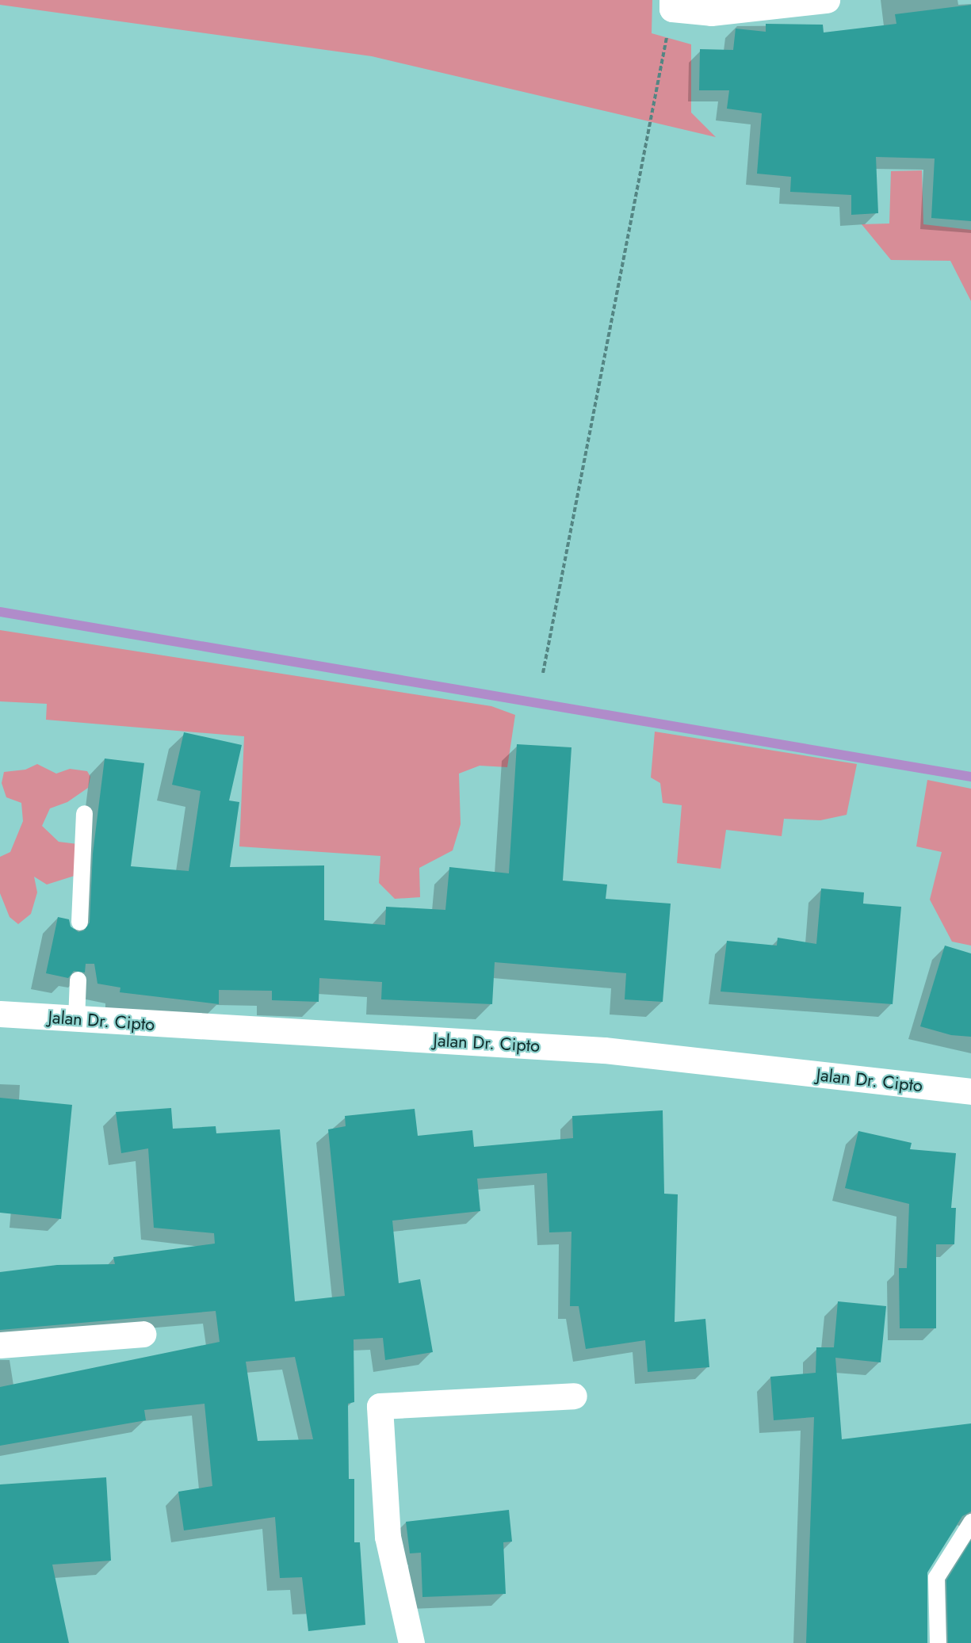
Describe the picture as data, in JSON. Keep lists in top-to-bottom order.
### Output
{
  "streets": {
    "street": ["Jalan Dr. Cipto"]
  }
}
